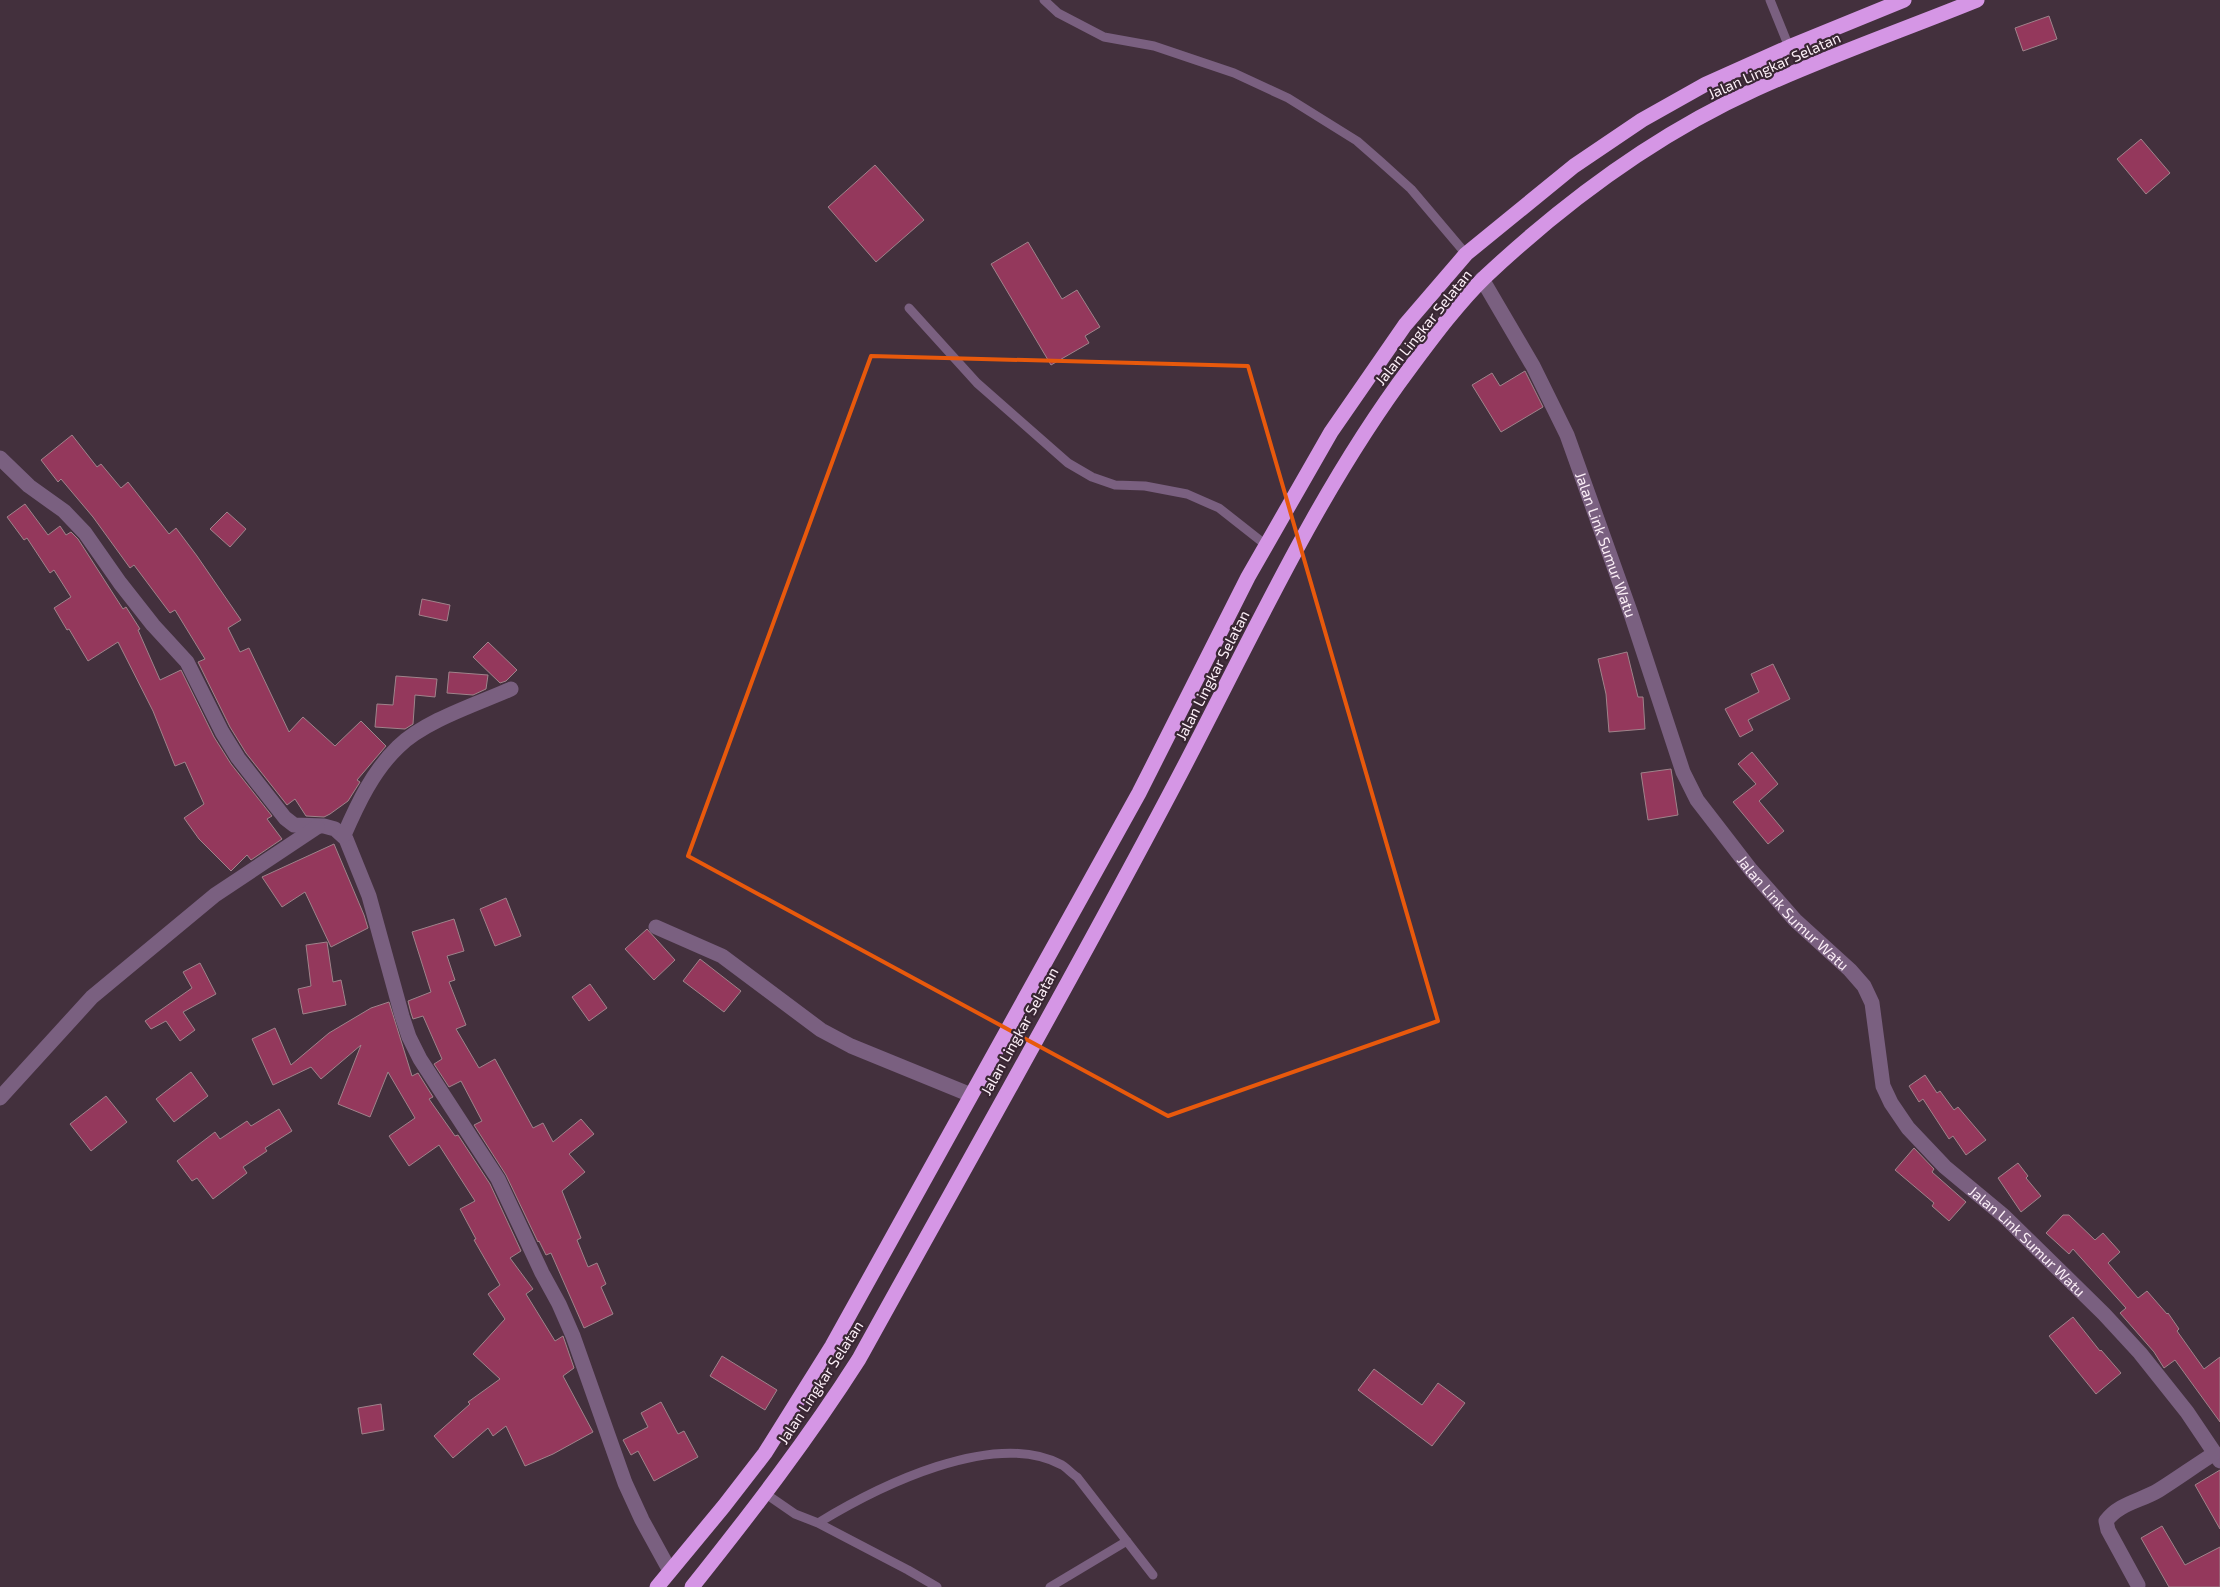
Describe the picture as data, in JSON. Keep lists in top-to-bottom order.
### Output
{
  "streets": {
    "highway": ["Jalan Lingkar Selatan"],
    "street": ["Jalan Link Sumur Watu"]
  },
  "crossings": [
    ["Jalan Lingkar Selatan", "Jalan Link Sumur Watu"]
  ]
}
